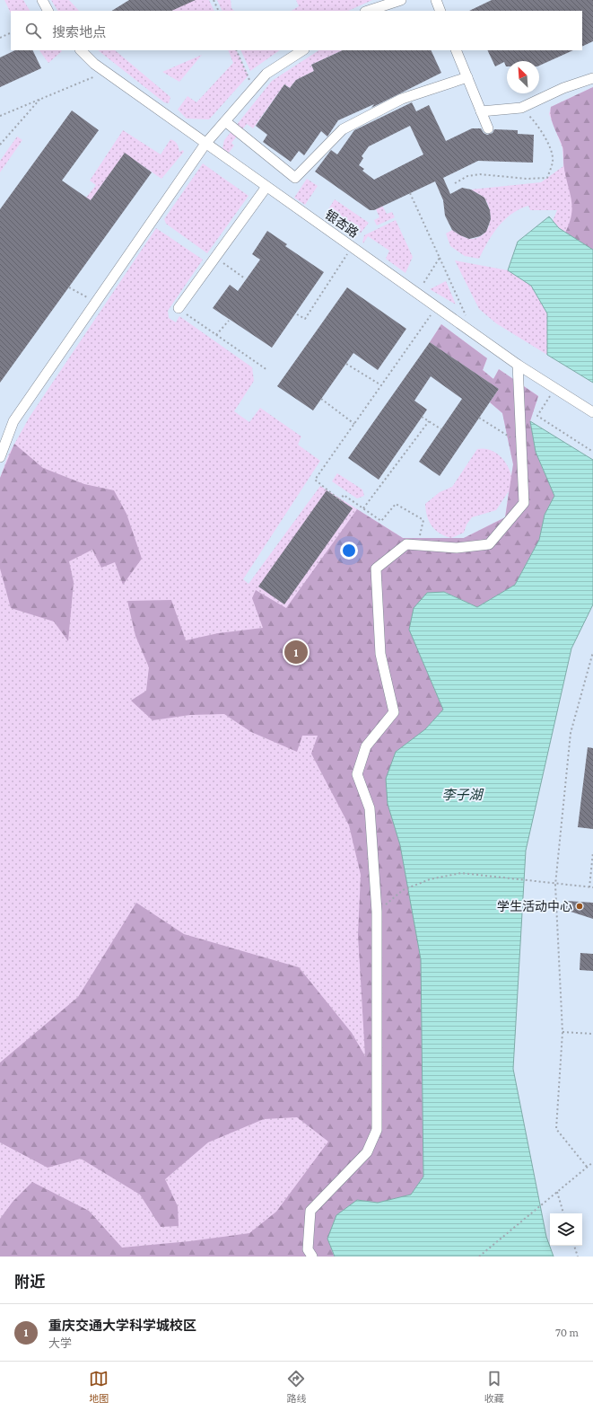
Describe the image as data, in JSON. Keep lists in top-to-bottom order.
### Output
{
  "streets": {
    "street": ["银杏路"]
  },
  "water": ["李子湖"],
  "places": ["学生活动中心"],
  "north": "top left",
  "page": {
    "search": "搜索地点",
    "pins": "1",
    "heading": "附近",
    "list": [
      {
        "mark": "1",
        "name": "重庆交通大学科学城校区",
        "note": "大学",
        "value": "70 m"
      }
    ],
    "nav": ["地图", "路线", "收藏"]
  }
}
